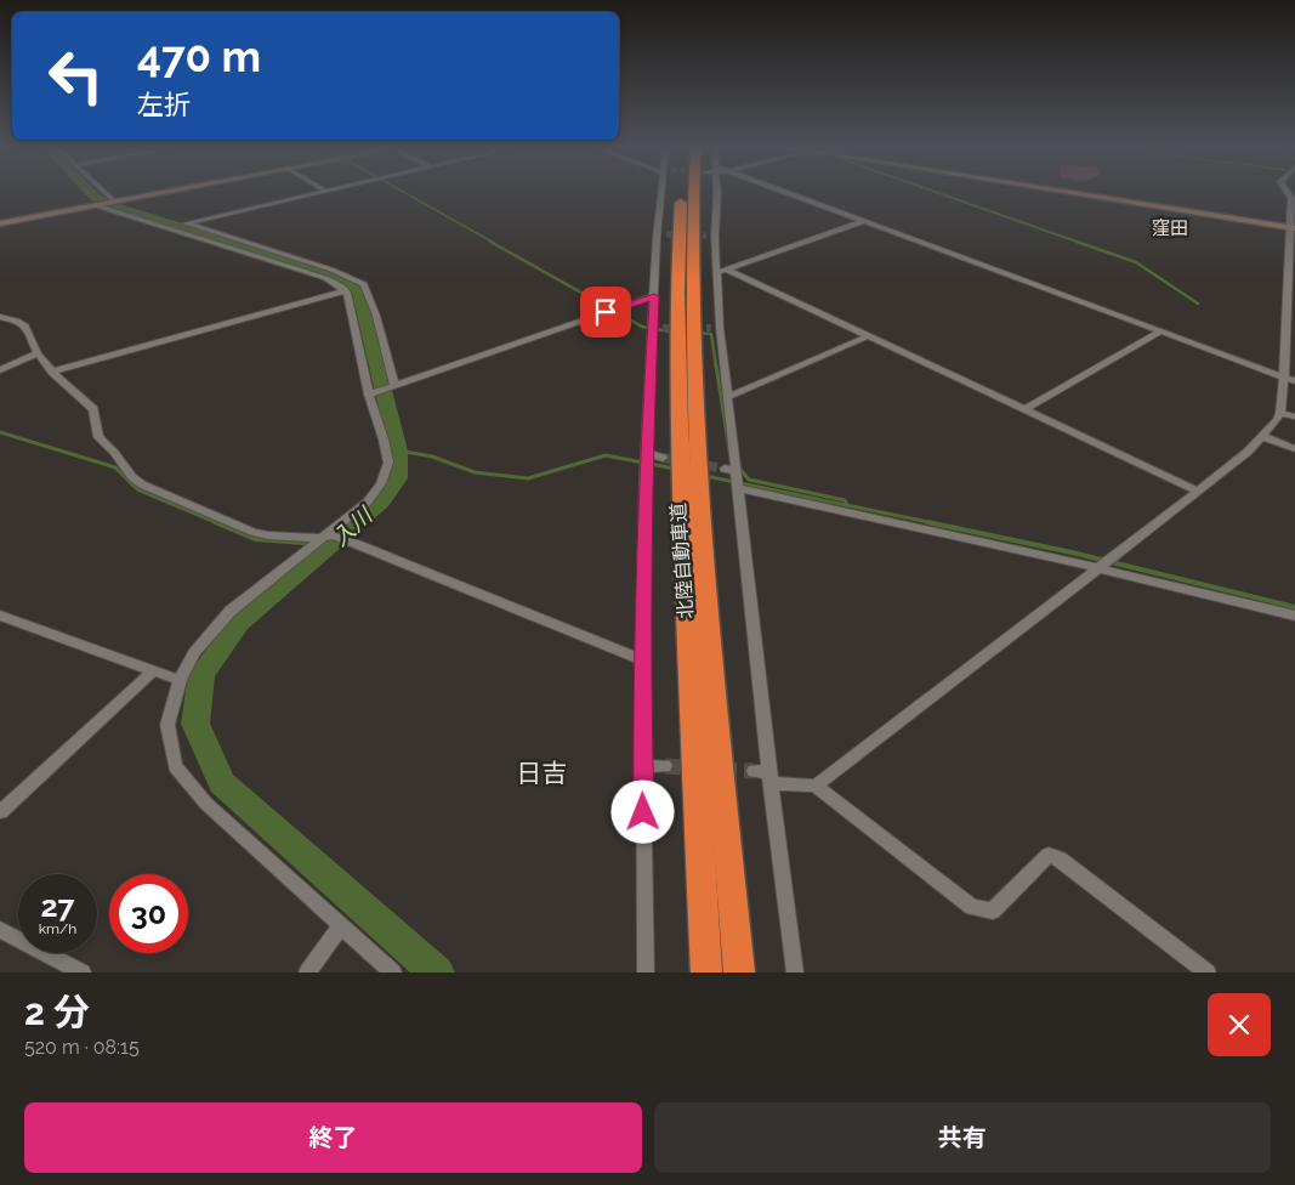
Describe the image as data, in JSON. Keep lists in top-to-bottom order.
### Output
{
  "streets": {
    "highway": ["北陸自動車道"]
  },
  "districts": ["窪田", "日吉"],
  "water": ["入川"],
  "page": {
    "turn": ["470 m", "左折"],
    "speed": "27 km/h",
    "limit": "30",
    "heading": ["2 分", "520 m · 08:15"],
    "buttons": ["終了", "共有"]
  }
}
